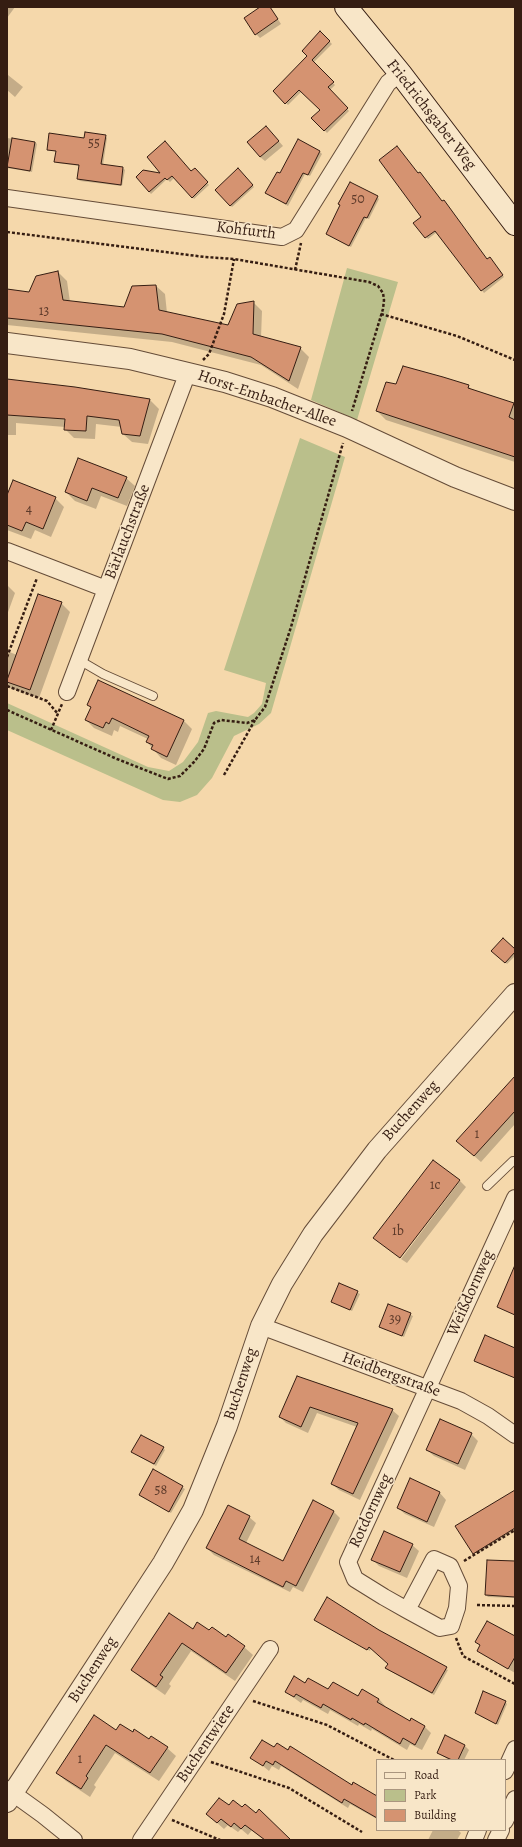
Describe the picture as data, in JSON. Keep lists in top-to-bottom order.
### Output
{
  "streets": {
    "main road": ["Friedrichsgaber Weg"],
    "street": [
      "Kohfurth",
      "Horst-Embacher-Allee",
      "Bärlauchstraße",
      "Buchenweg",
      "Weißdornweg",
      "Heidbergstraße",
      "Rotdornweg",
      "Buchentwiete"
    ]
  },
  "crossings": [
    ["Friedrichsgaber Weg", "Kohfurth"],
    ["Horst-Embacher-Allee", "Bärlauchstraße"],
    ["Buchenweg", "Heidbergstraße"],
    ["Weißdornweg", "Heidbergstraße"],
    ["Weißdornweg", "Rotdornweg"],
    ["Heidbergstraße", "Rotdornweg"]
  ],
  "house_numbers": [
    "55",
    "50",
    "13",
    "4",
    "1",
    "1c",
    "1b",
    "39",
    "58",
    "14",
    "1"
  ],
  "legend": ["Road", "Park", "Building"]
}
